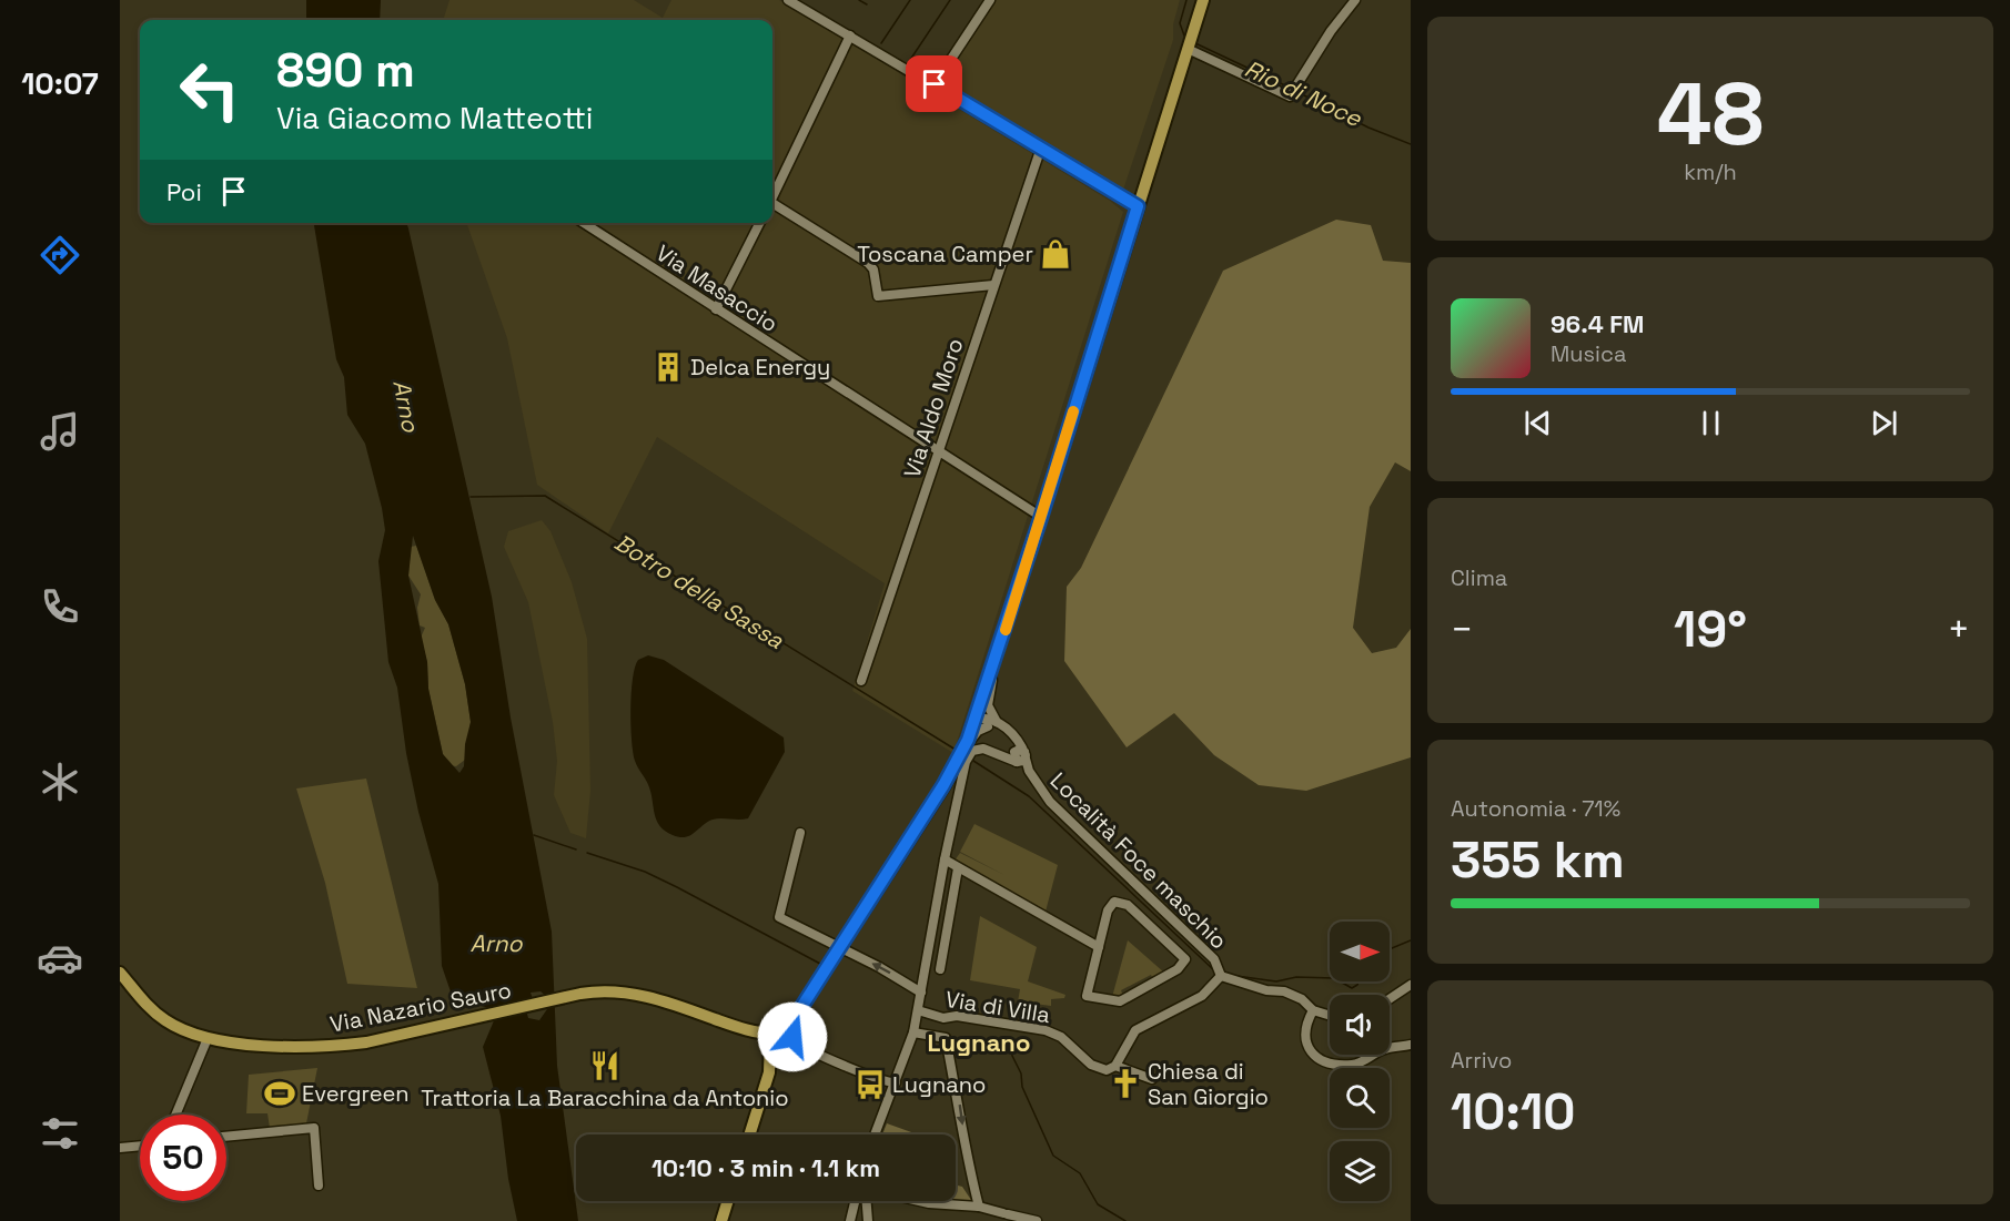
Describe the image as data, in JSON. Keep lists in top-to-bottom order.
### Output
{
  "streets": {
    "main road": ["Via Nazario Sauro"],
    "street": [
      "Via Masaccio",
      "Via Aldo Moro",
      "Località Foce maschio",
      "Via di Villa"
    ]
  },
  "crossings": [
    ["Via Masaccio", "Via Aldo Moro"]
  ],
  "districts": ["Lugnano"],
  "water": ["Rio di Noce", "Arno", "Botro della Sassa"],
  "places": {
    "shop": ["Toscana Camper"],
    "building": ["Delca Energy"],
    "restaurant": ["Trattoria La Baracchina da Antonio"],
    "church": ["Chiesa di San Giorgio"],
    "bus stop": ["Lugnano"],
    "sports": ["Evergreen"]
  },
  "north": "right",
  "page": {
    "tabs": "10:07",
    "tile": [
      ["48", "km/h"],
      "Clima",
      ["Autonomia · 71%", "355 km"],
      ["Arrivo", "10:10"]
    ],
    "turn": ["890 m", "Via Giacomo Matteotti"],
    "then": "Poi",
    "song": ["96.4 FM", "Musica"],
    "heat": ["−", "19°", "+"],
    "limit": "50",
    "trip": "10:10 · 3 min · 1.1 km"
  }
}
